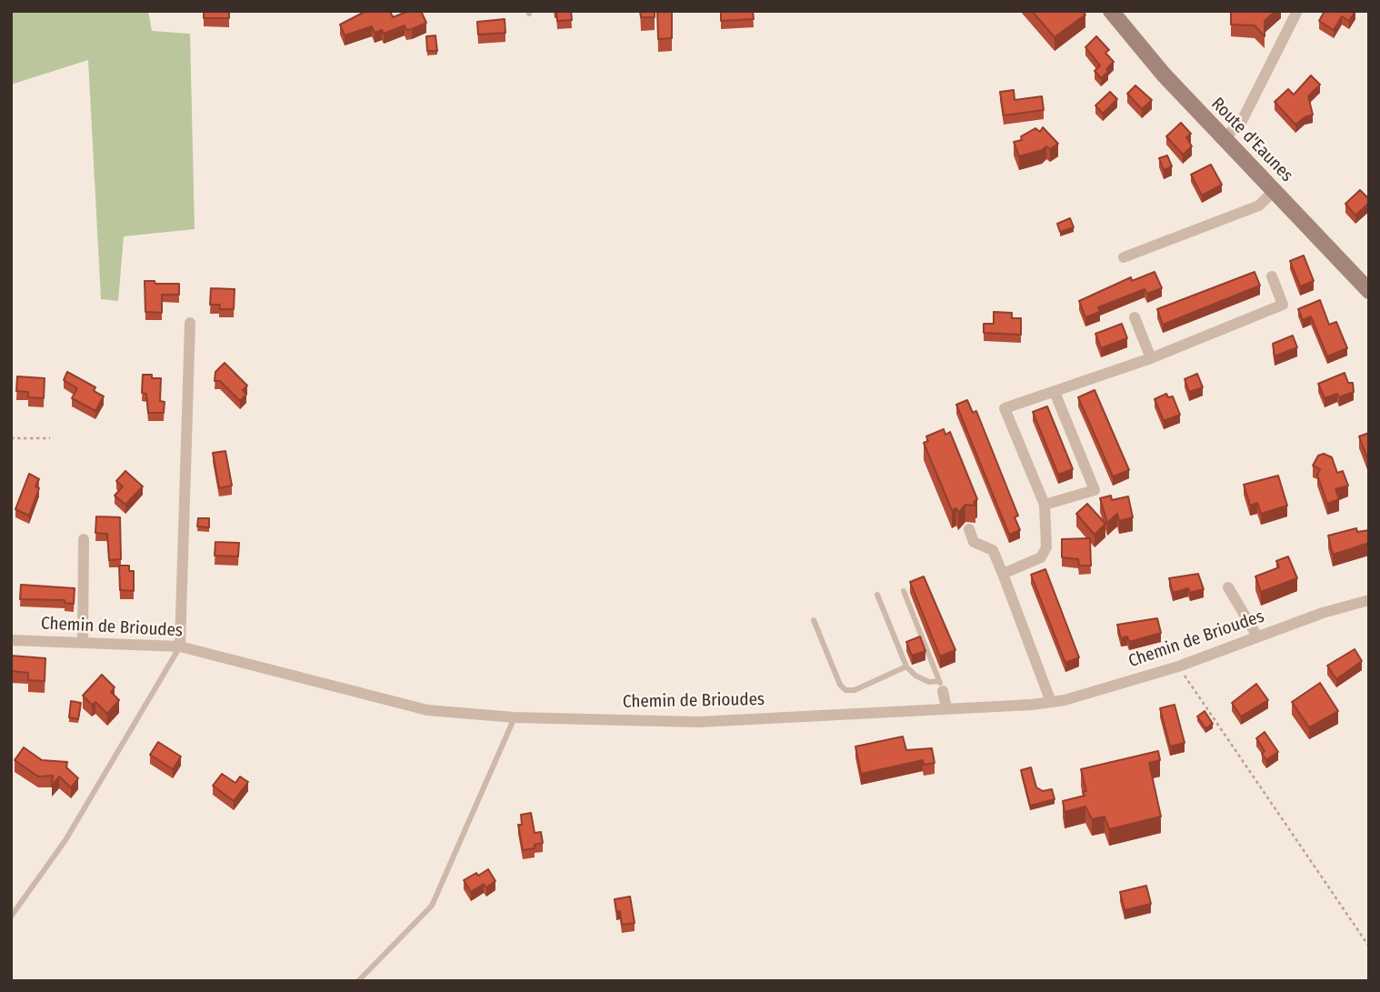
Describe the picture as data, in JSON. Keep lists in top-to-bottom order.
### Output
{
  "streets": {
    "main road": ["Route d'Eaunes"],
    "street": ["Chemin de Brioudes"]
  }
}
